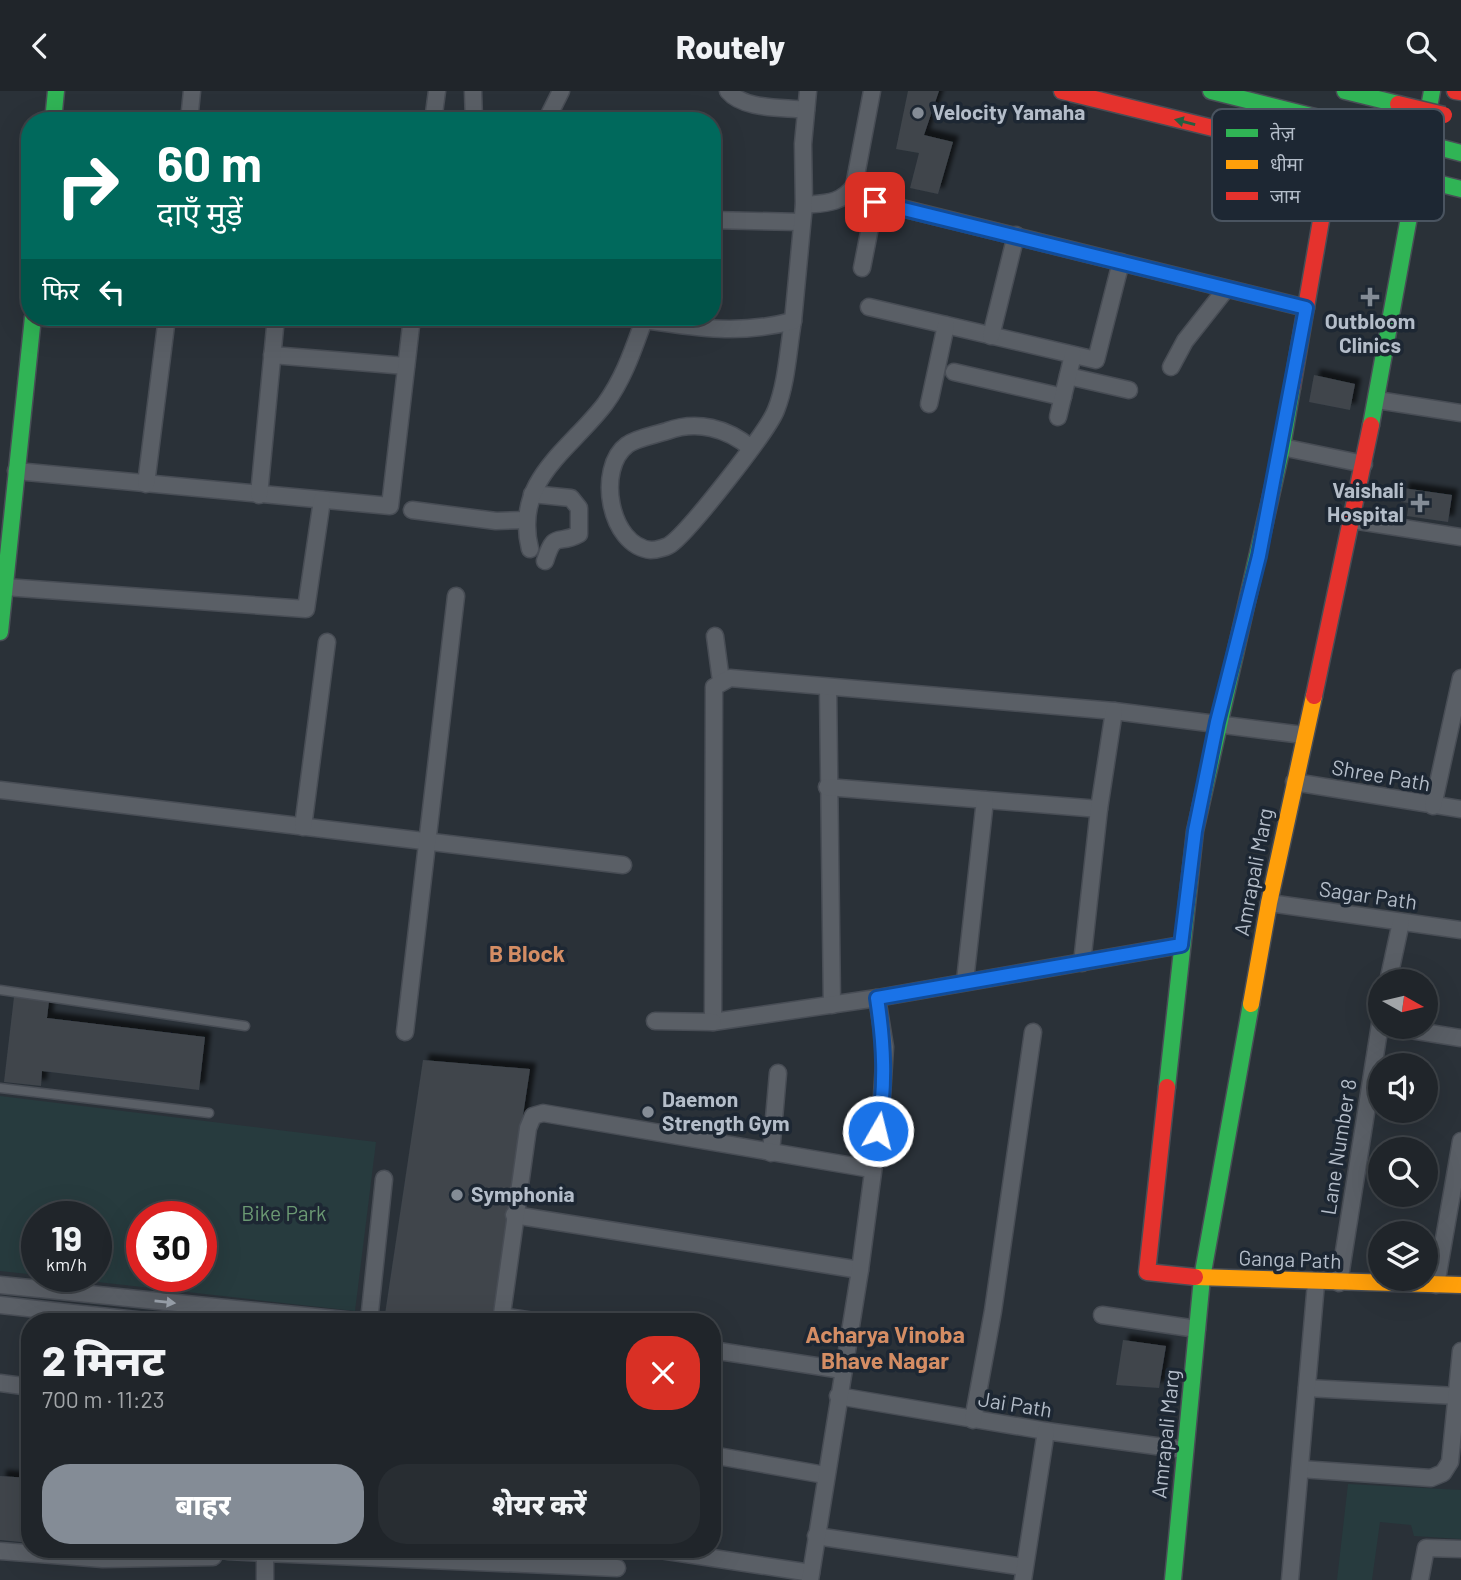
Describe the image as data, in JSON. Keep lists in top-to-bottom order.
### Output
{
  "streets": {
    "main road": ["Amrapali Marg", "Ganga Path"],
    "street": [
      "Shree Path",
      "Sagar Path",
      "Lane Number 8",
      "Jai Path"
    ]
  },
  "crossings": [
    ["Shree Path", "Amrapali Marg"],
    ["Amrapali Marg", "Sagar Path"],
    ["Amrapali Marg", "Ganga Path"],
    ["Amrapali Marg", "Jai Path"],
    ["Lane Number 8", "Ganga Path"]
  ],
  "districts": ["B Block", "Acharya Vinoba Bhave Nagar"],
  "parks": ["Bike Park"],
  "places": {
    "other": ["Velocity Yamaha", "Daemon Strength Gym", "Symphonia"],
    "health": ["Outbloom Clinics", "Vaishali Hospital"]
  },
  "legend": ["तेज़", "धीमा", "जाम"],
  "north": "right",
  "page": {
    "header": "Routely",
    "turn": ["60 m", "दाएँ मुड़ें"],
    "then": "फिर",
    "speed": "19 km/h",
    "limit": "30",
    "heading": ["2 मिनट", "700 m · 11:23"],
    "buttons": ["बाहर", "शेयर करें"]
  }
}
